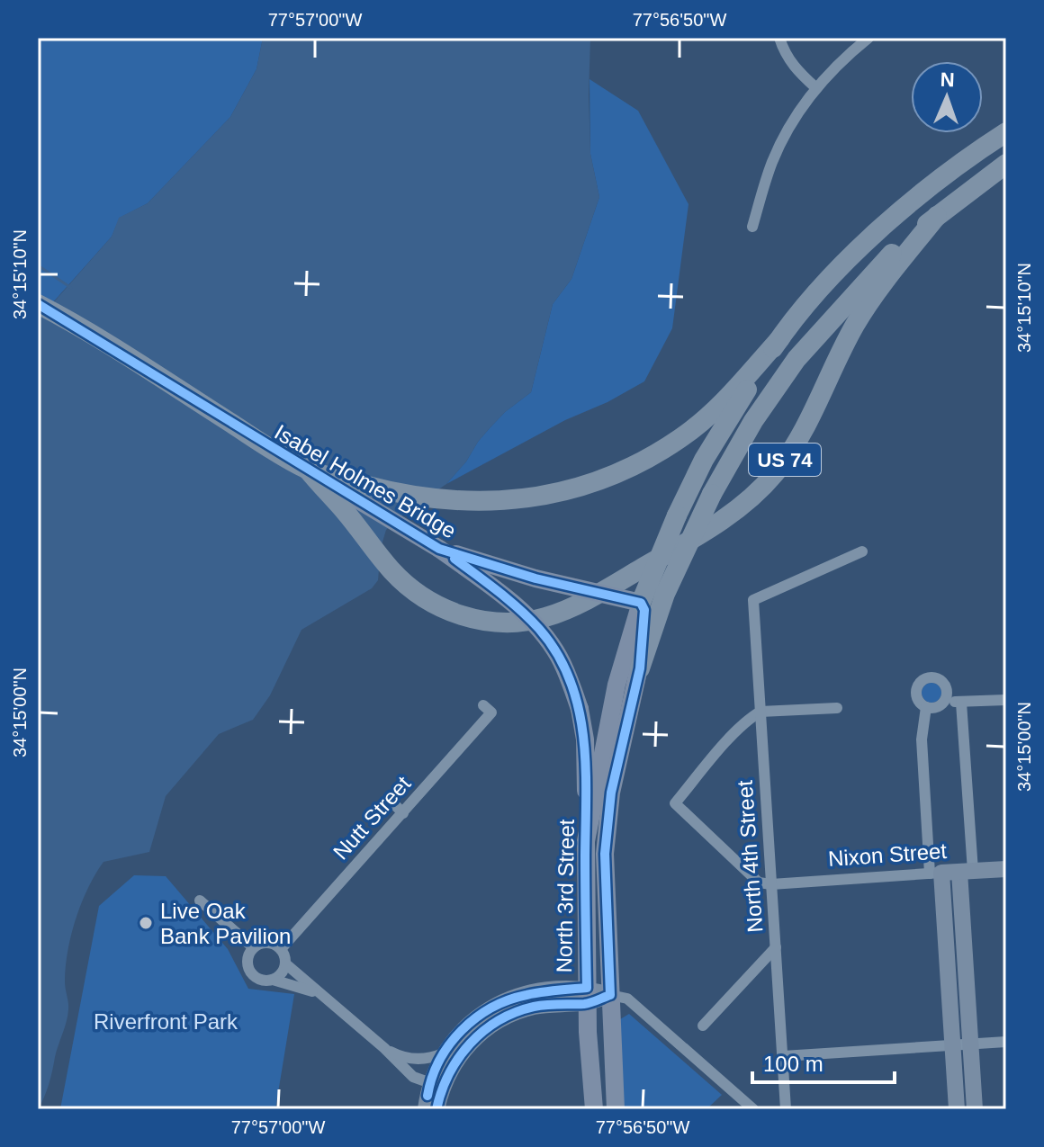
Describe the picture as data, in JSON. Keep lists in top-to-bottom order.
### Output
{
  "streets": {
    "highway": ["US 74", "Isabel Holmes Bridge"],
    "main road": ["North 3rd Street"],
    "street": ["Nutt Street", "Nixon Street", "North 4th Street"]
  },
  "crossings": [
    ["US 74", "Isabel Holmes Bridge"],
    ["Isabel Holmes Bridge", "North 3rd Street"],
    ["Nixon Street", "North 4th Street"]
  ],
  "parks": ["Riverfront Park"],
  "places": ["Live Oak Bank Pavilion"],
  "scale_bar": "100 m",
  "north": "top",
  "coordinates": [
    "77°57'00\"W",
    "77°56'50\"W",
    "34°15'10\"N",
    "34°15'00\"N"
  ]
}
